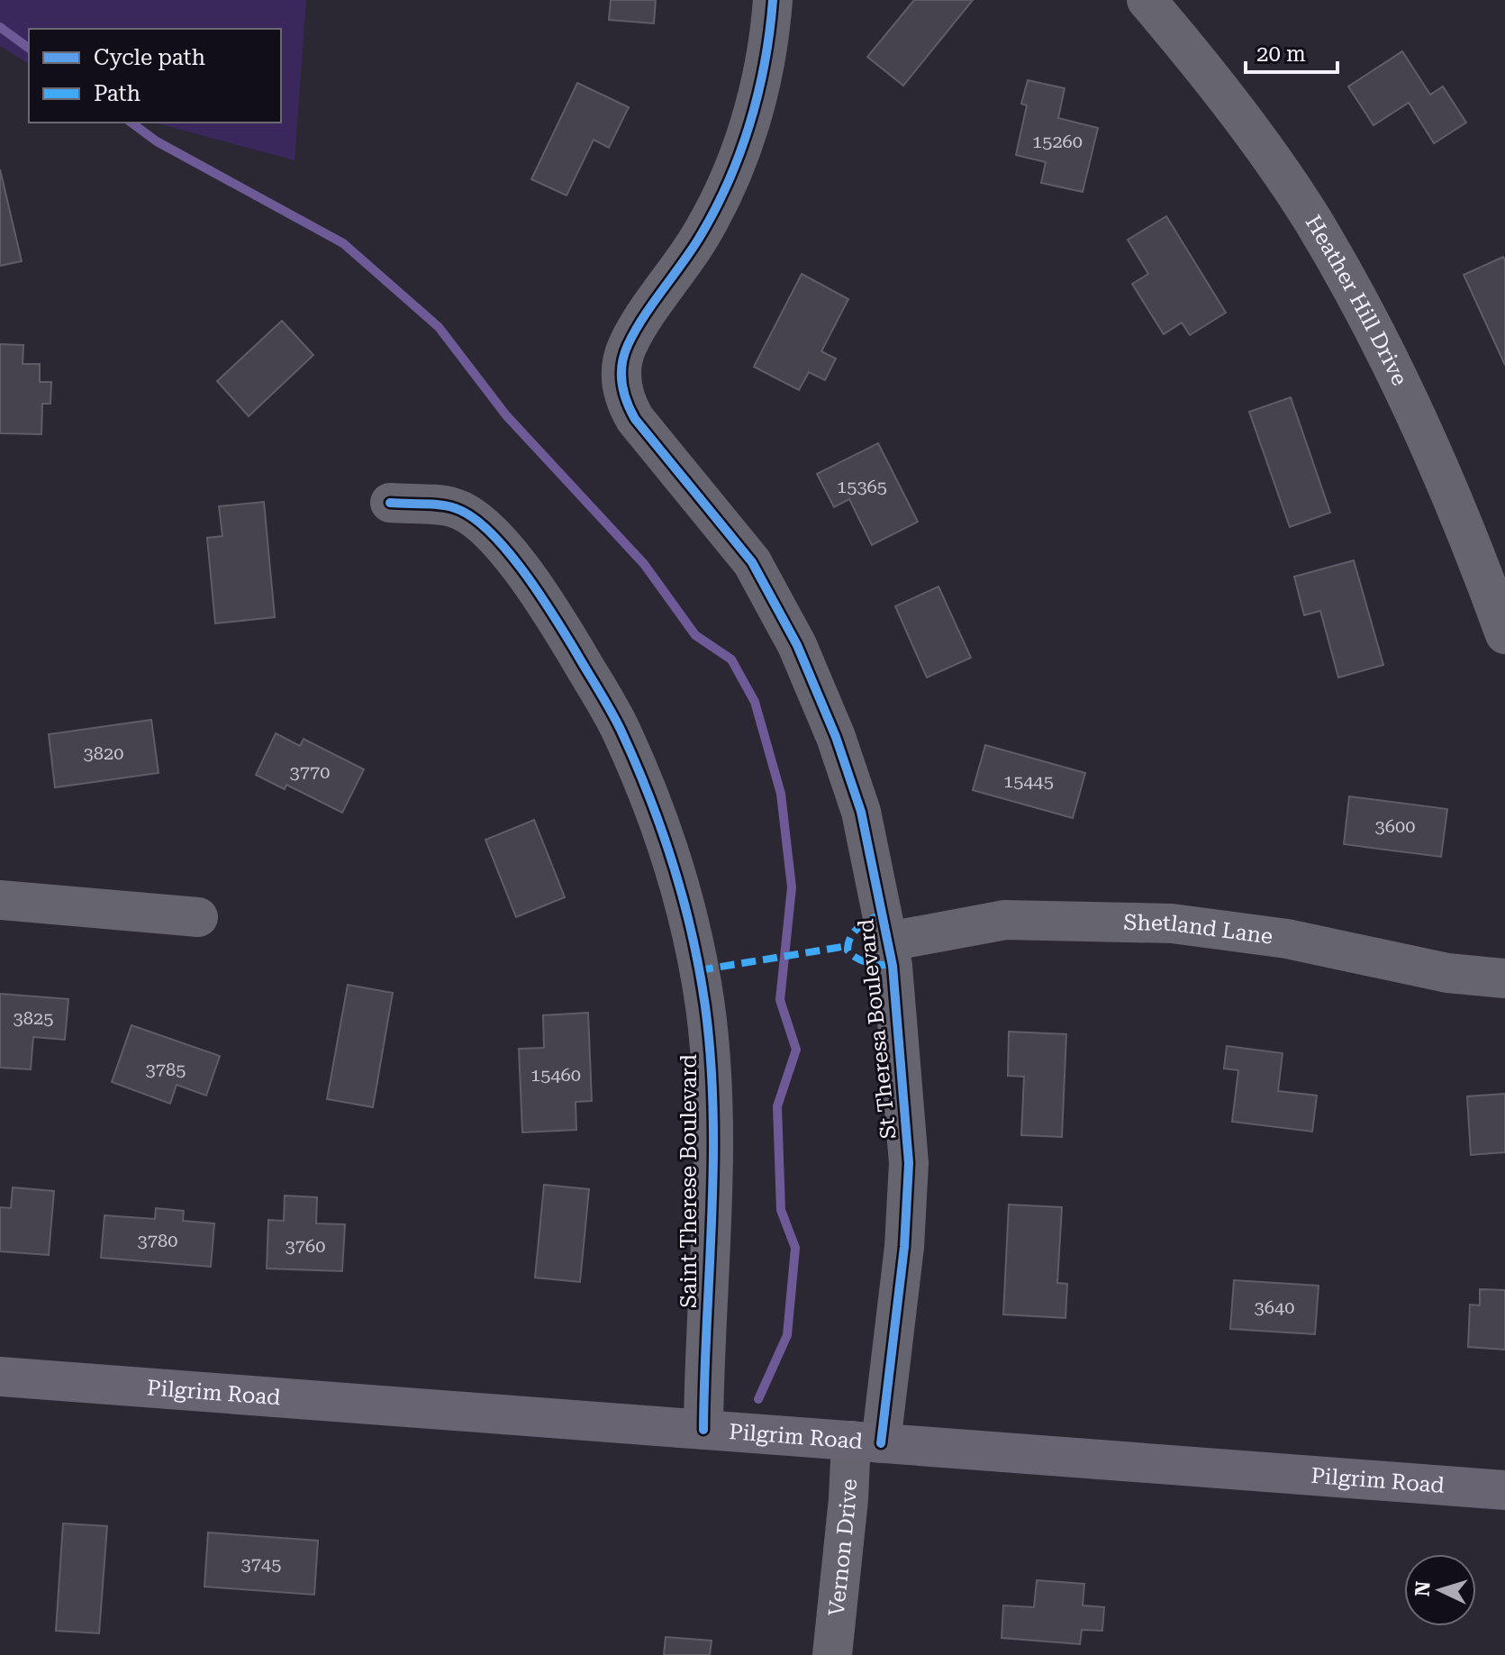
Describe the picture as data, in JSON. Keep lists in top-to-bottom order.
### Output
{
  "streets": {
    "main road": ["Pilgrim Road"],
    "street": [
      "Heather Hill Drive",
      "Shetland Lane",
      "St Theresa Boulevard",
      "Saint Therese Boulevard",
      "Vernon Drive"
    ]
  },
  "crossings": [
    ["Shetland Lane", "St Theresa Boulevard"],
    ["St Theresa Boulevard", "Pilgrim Road"],
    ["St Theresa Boulevard", "Vernon Drive"],
    ["Saint Therese Boulevard", "Pilgrim Road"],
    ["Pilgrim Road", "Vernon Drive"]
  ],
  "house_numbers": [
    "15260",
    "15365",
    "3820",
    "3770",
    "15445",
    "3600",
    "3825",
    "3785",
    "15460",
    "3780",
    "3760",
    "3640",
    "3745"
  ],
  "legend": ["Cycle path", "Path"],
  "scale_bar": "20 m",
  "north": "left"
}
